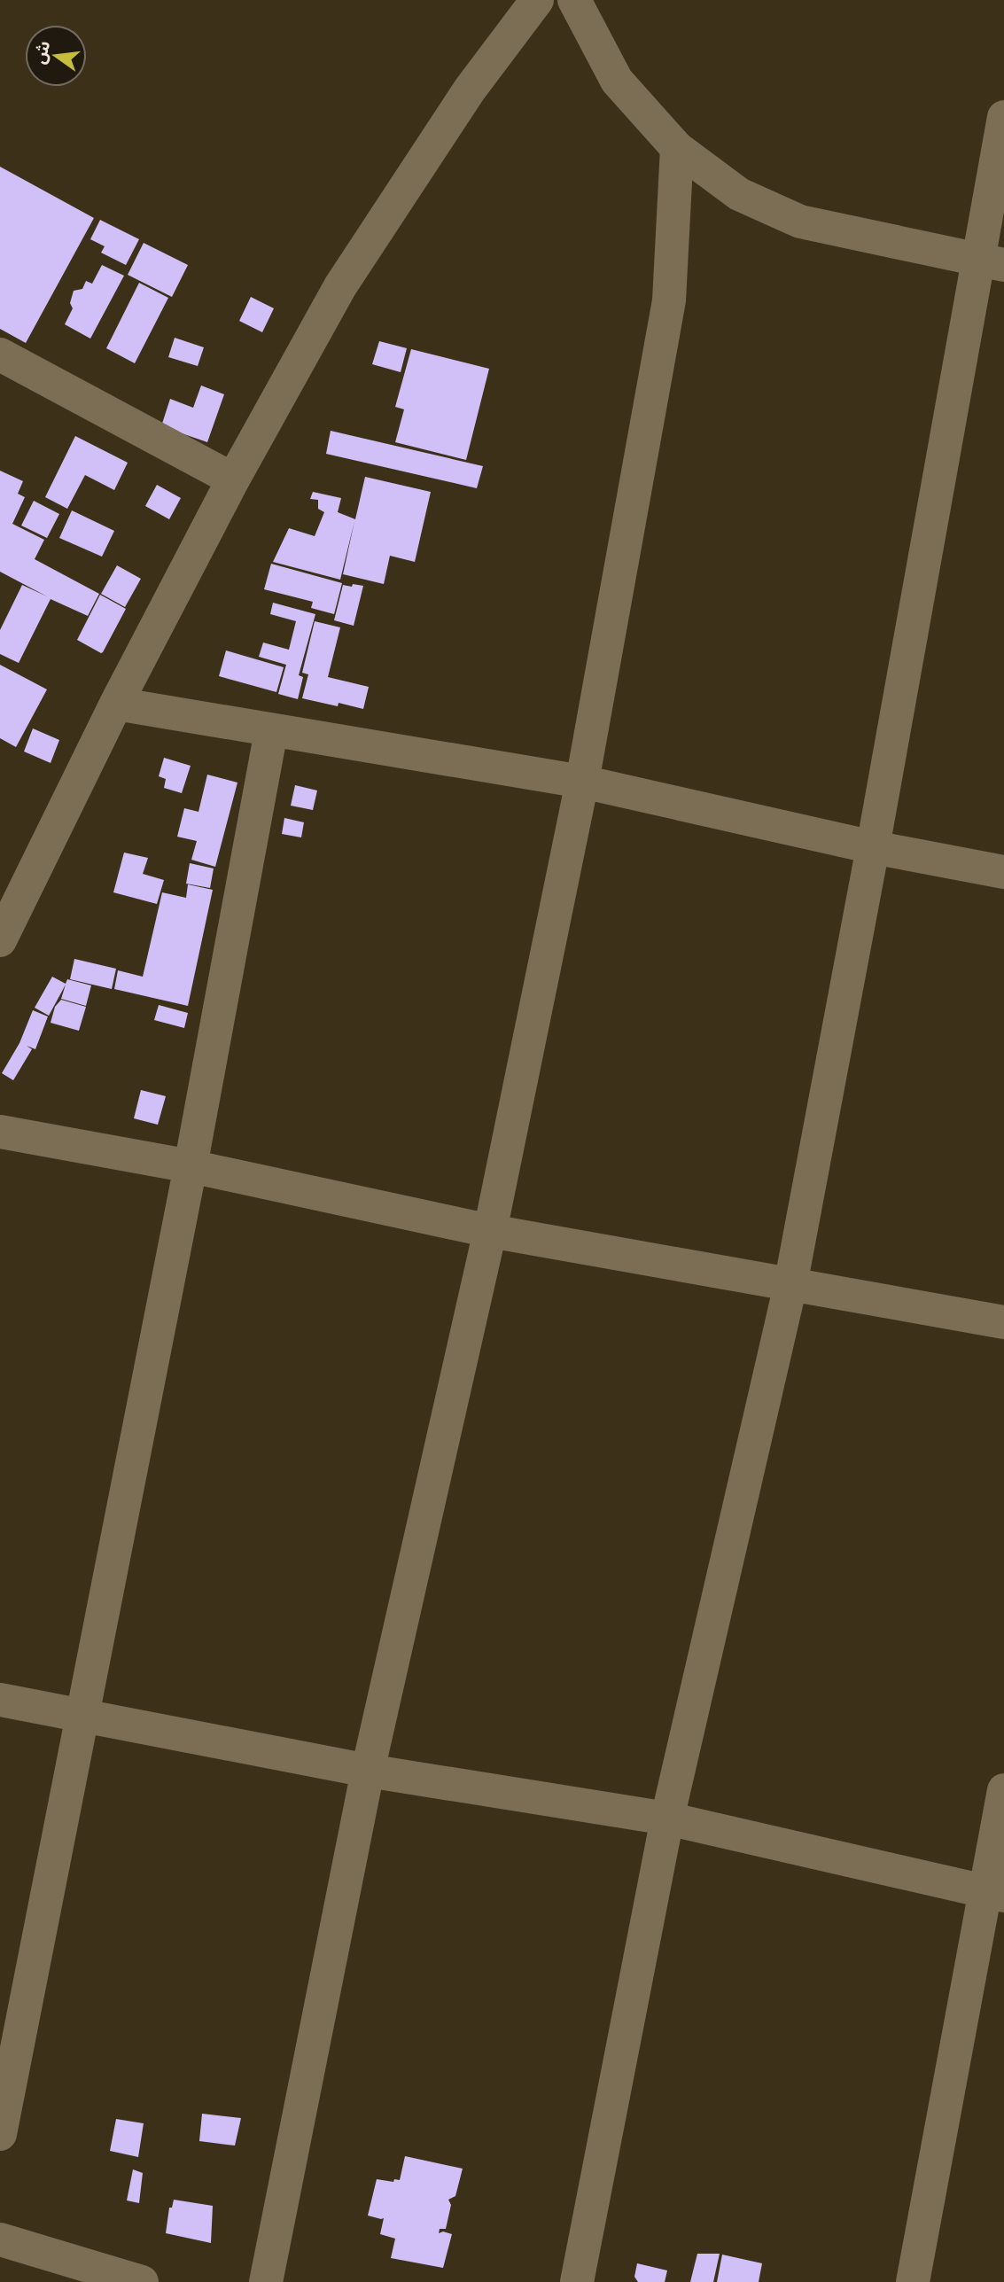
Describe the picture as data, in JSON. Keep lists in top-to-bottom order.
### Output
{
  "north": "left"
}
